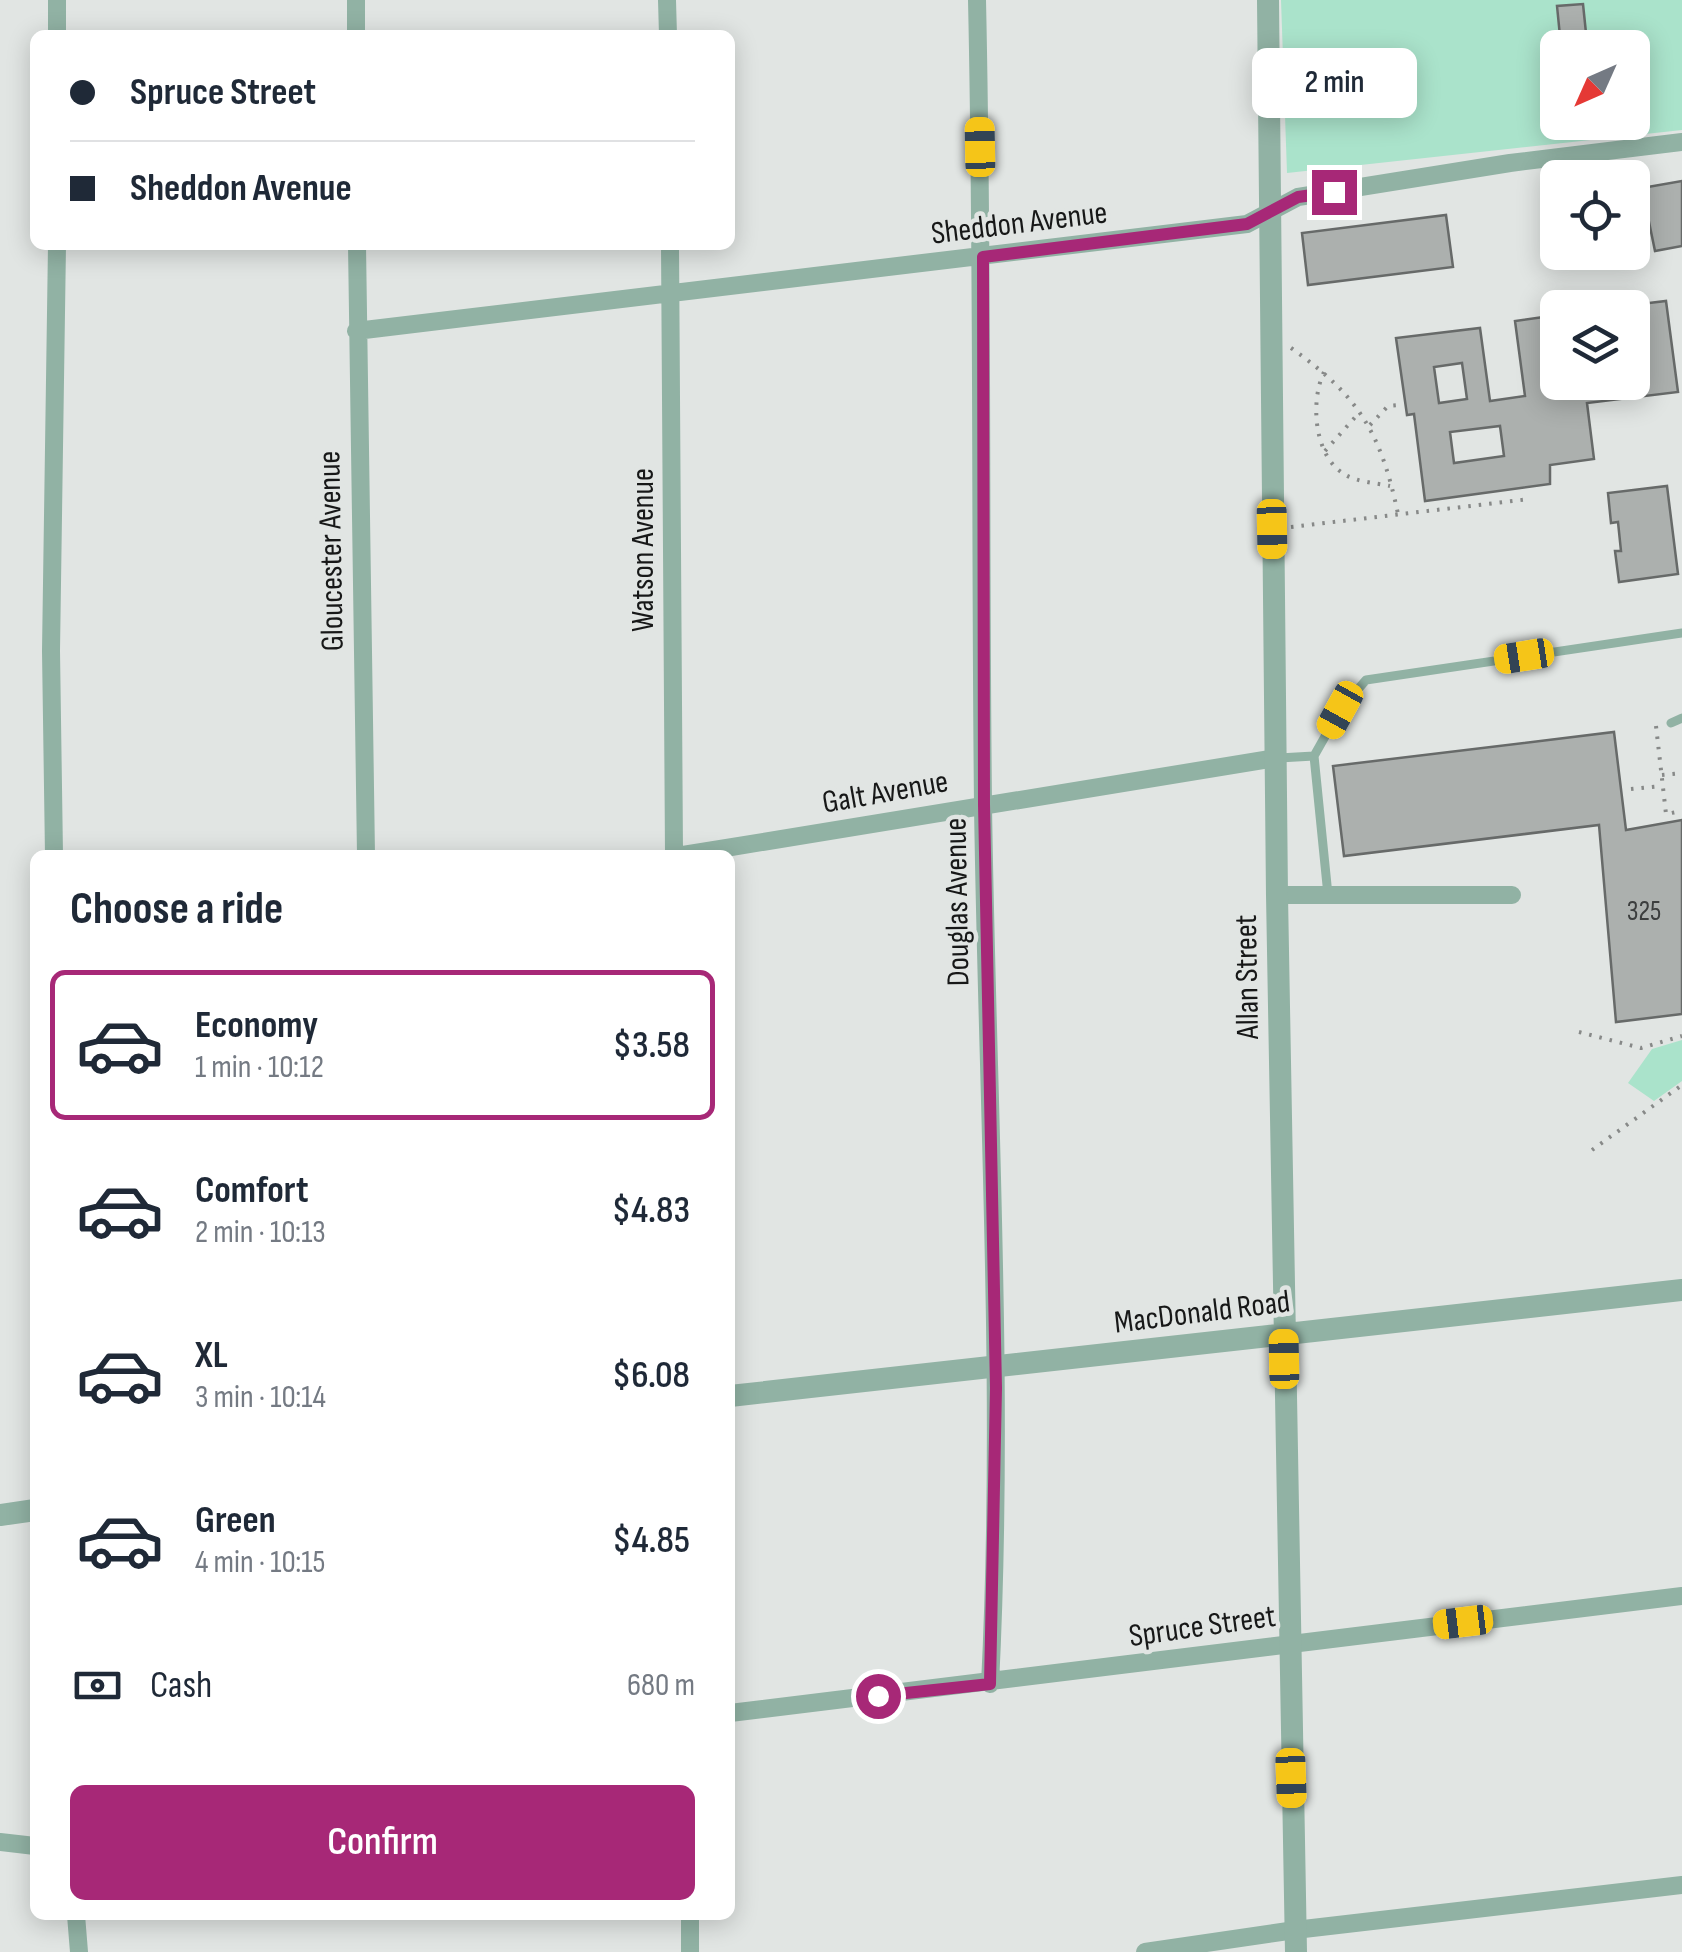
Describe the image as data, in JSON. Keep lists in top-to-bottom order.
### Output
{
  "streets": {
    "street": [
      "Sheddon Avenue",
      "Watson Avenue",
      "Gloucester Avenue",
      "Galt Avenue",
      "Douglas Avenue",
      "Allan Street",
      "MacDonald Road",
      "Spruce Street"
    ]
  },
  "crossings": [
    ["Sheddon Avenue", "Watson Avenue"],
    ["Sheddon Avenue", "Gloucester Avenue"],
    ["Sheddon Avenue", "Douglas Avenue"],
    ["Sheddon Avenue", "Allan Street"],
    ["Galt Avenue", "Douglas Avenue"],
    ["Galt Avenue", "Allan Street"],
    ["Douglas Avenue", "MacDonald Road"],
    ["Douglas Avenue", "Spruce Street"],
    ["Allan Street", "MacDonald Road"],
    ["Allan Street", "Spruce Street"]
  ],
  "house_numbers": ["325"],
  "north": "bottom left",
  "page": {
    "banner": ["Spruce Street", "Sheddon Avenue"],
    "bubble": "2 min",
    "heading": "Choose a ride",
    "list": [
      {
        "name": "Economy",
        "note": "1 min · 10:12",
        "value": "$3.58"
      },
      {
        "name": "Comfort",
        "note": "2 min · 10:13",
        "value": "$4.83"
      },
      {
        "name": "XL",
        "note": "3 min · 10:14",
        "value": "$6.08"
      },
      {
        "name": "Green",
        "note": "4 min · 10:15",
        "value": "$4.85"
      }
    ],
    "pay": ["Cash", "680 m"],
    "buttons": "Confirm"
  }
}
